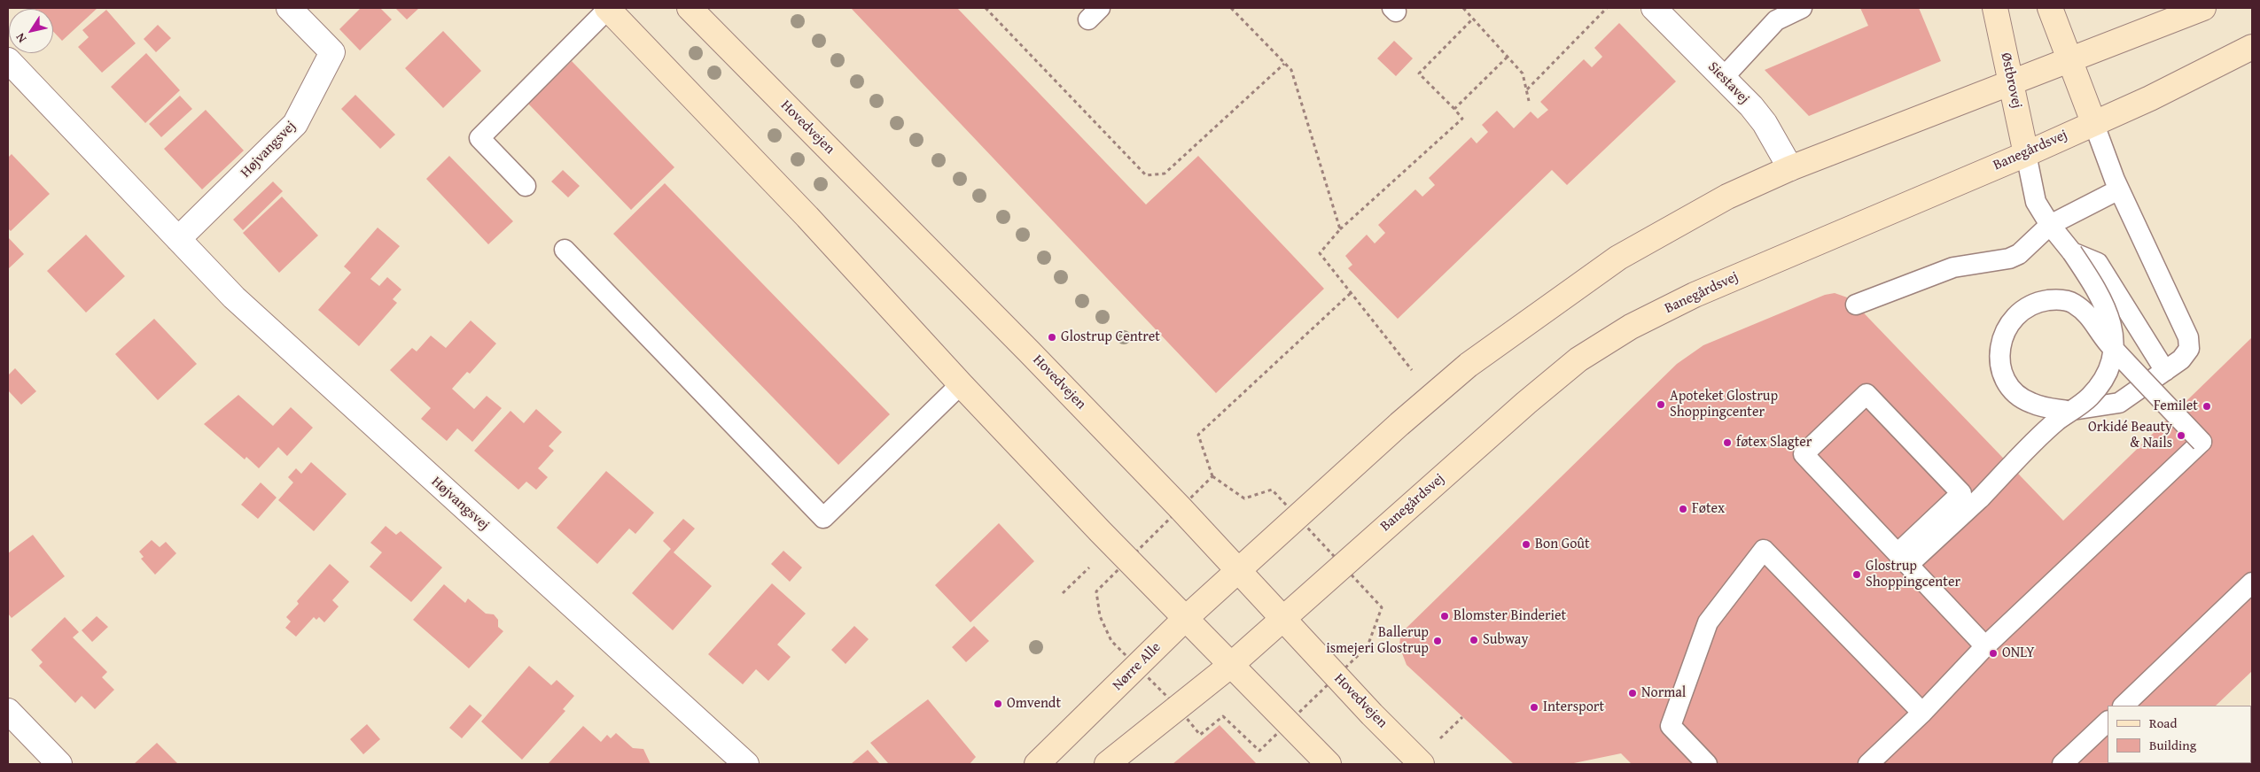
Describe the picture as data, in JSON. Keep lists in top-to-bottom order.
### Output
{
  "streets": {
    "street": [
      "Østbrovej",
      "Siestavej",
      "Hovedvejen",
      "Højvangsvej",
      "Banegårdsvej",
      "Nørre Alle"
    ]
  },
  "crossings": [
    ["Østbrovej", "Banegårdsvej"],
    ["Hovedvejen", "Banegårdsvej"],
    ["Hovedvejen", "Nørre Alle"]
  ],
  "places": [
    "Glostrup Centret",
    "Apoteket Glostrup Shoppingcenter",
    "Femilet",
    "Orkidé Beauty & Nails",
    "føtex Slagter",
    "Føtex",
    "Bon Goût",
    "Glostrup Shoppingcenter",
    "Blomster Binderiet",
    "Subway",
    "Ballerup ismejeri Glostrup",
    "ONLY",
    "Normal",
    "Omvendt",
    "Intersport"
  ],
  "legend": ["Road", "Building"],
  "north": "bottom left"
}
